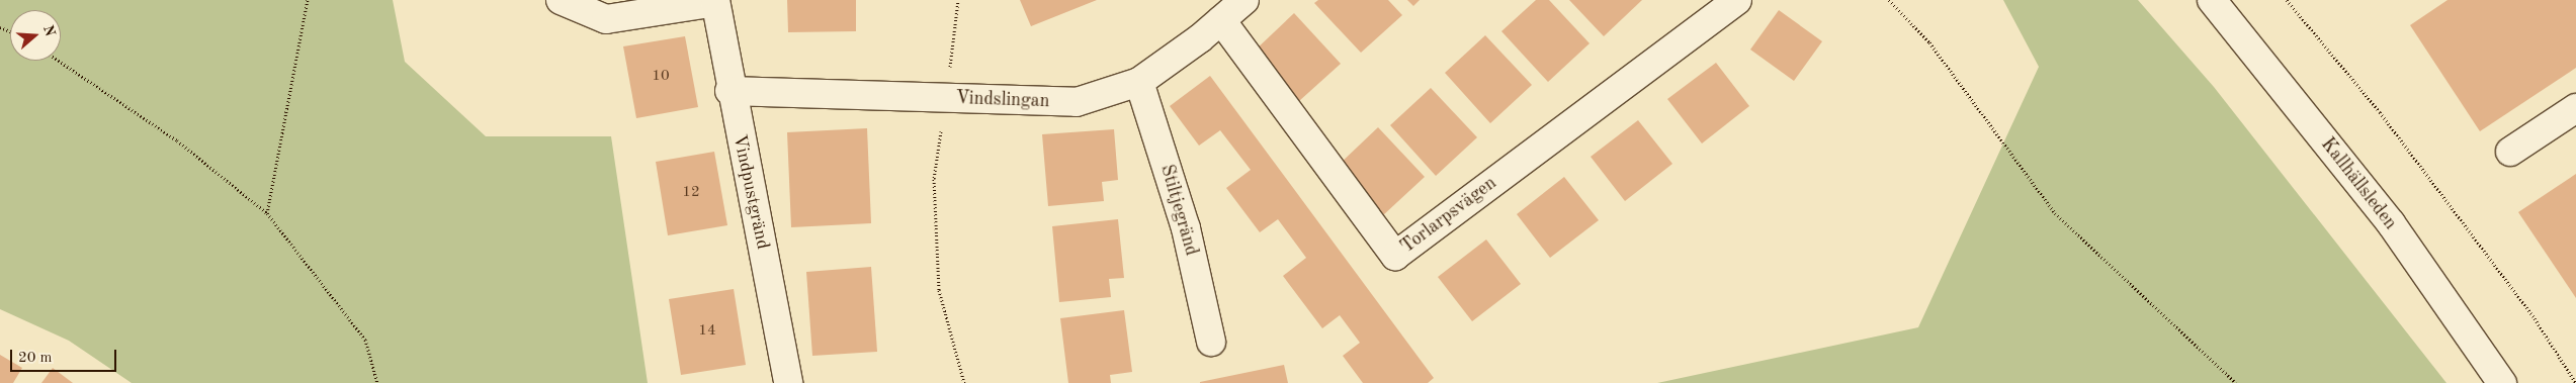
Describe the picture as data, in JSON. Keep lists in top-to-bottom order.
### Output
{
  "streets": {
    "street": [
      "Vindslingan",
      "Kallhällsleden",
      "Vindpustgränd",
      "Stiltjegränd",
      "Torlarpsvägen"
    ]
  },
  "crossings": [
    ["Vindslingan", "Vindpustgränd"],
    ["Vindslingan", "Stiltjegränd"],
    ["Vindslingan", "Torlarpsvägen"]
  ],
  "house_numbers": ["10", "12", "14"],
  "scale_bar": "20 m",
  "north": "right"
}
